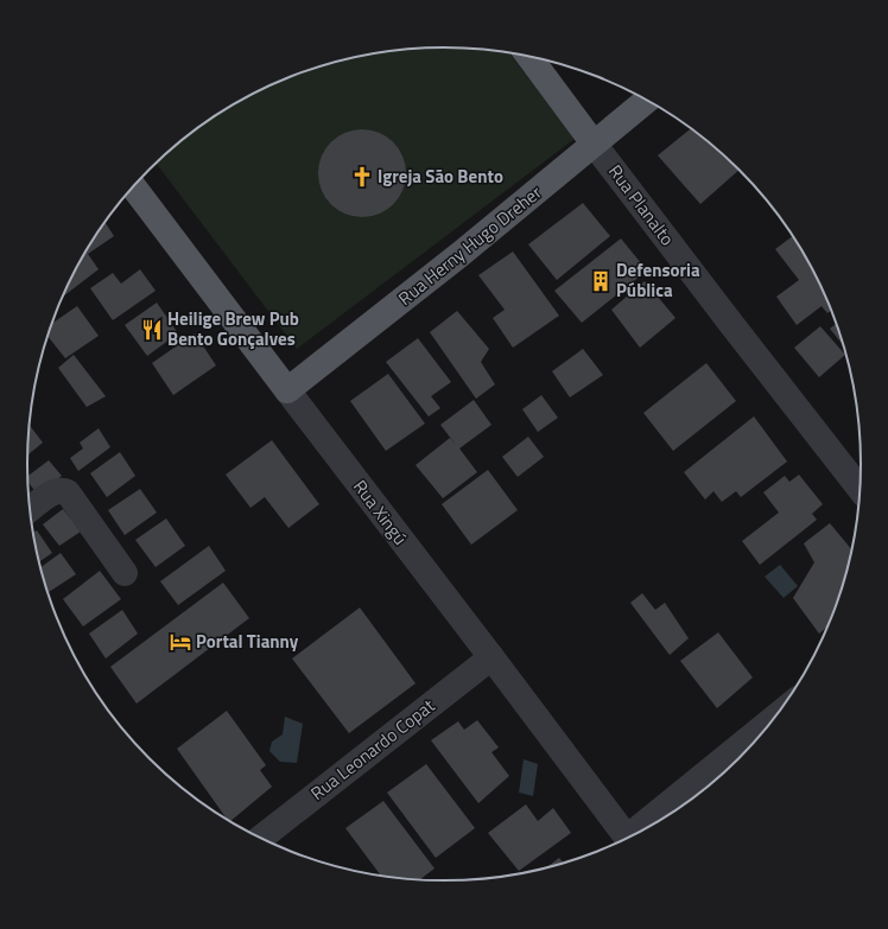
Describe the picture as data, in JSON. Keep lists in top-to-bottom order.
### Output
{
  "streets": {
    "main road": ["Rua Planalto", "Rua Herny Hugo Dreher", "Rua Xingú"],
    "street": ["Rua Leonardo Copat"]
  },
  "crossings": [
    ["Rua Planalto", "Rua Herny Hugo Dreher"],
    ["Rua Herny Hugo Dreher", "Rua Xingú"],
    ["Rua Xingú", "Rua Leonardo Copat"]
  ],
  "places": {
    "church": ["Igreja São Bento"],
    "building": ["Defensoria Pública"],
    "restaurant": ["Heilige Brew Pub Bento Gonçalves"],
    "hotel": ["Portal Tianny"]
  }
}
